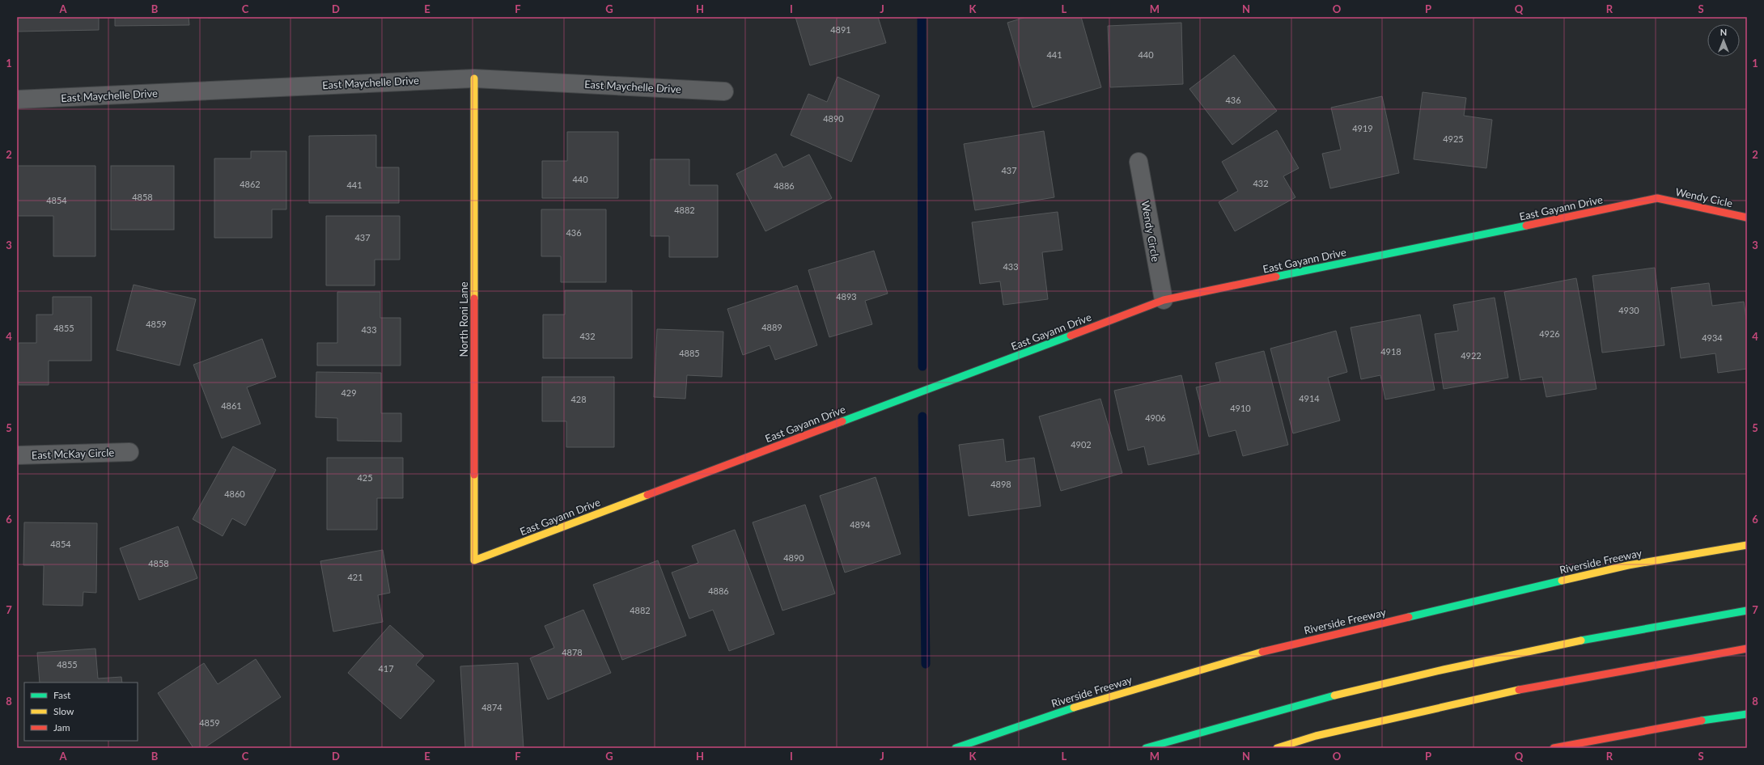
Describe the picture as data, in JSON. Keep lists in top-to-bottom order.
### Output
{
  "streets": {
    "main road": [
      "Wendy Cicle",
      "East Gayann Drive",
      "North Roni Lane",
      "Riverside Freeway"
    ],
    "street": ["East Maychelle Drive", "Wendy Circle", "East McKay Circle"]
  },
  "crossings": [
    ["East Maychelle Drive", "North Roni Lane"],
    ["Wendy Cicle", "East Gayann Drive"],
    ["East Gayann Drive", "Wendy Circle"],
    ["East Gayann Drive", "North Roni Lane"]
  ],
  "house_numbers": [
    "4891",
    "441",
    "440",
    "436",
    "4890",
    "4919",
    "4925",
    "437",
    "440",
    "432",
    "4862",
    "441",
    "4886",
    "4858",
    "4854",
    "4882",
    "436",
    "437",
    "433",
    "4893",
    "4930",
    "4859",
    "4889",
    "4855",
    "433",
    "4926",
    "432",
    "4934",
    "4918",
    "4885",
    "4922",
    "429",
    "4914",
    "428",
    "4861",
    "4910",
    "4906",
    "4902",
    "425",
    "4898",
    "4860",
    "4894",
    "4854",
    "4890",
    "4858",
    "421",
    "4886",
    "4882",
    "4878",
    "4855",
    "417",
    "4874",
    "4859"
  ],
  "legend": ["Fast", "Slow", "Jam"],
  "north": "top",
  "grid": {
    "columns": [
      "A",
      "B",
      "C",
      "D",
      "E",
      "F",
      "G",
      "H",
      "I",
      "J",
      "K",
      "L",
      "M",
      "N",
      "O",
      "P",
      "Q",
      "R",
      "S"
    ],
    "rows": [
      "1",
      "2",
      "3",
      "4",
      "5",
      "6",
      "7",
      "8"
    ]
  }
}
